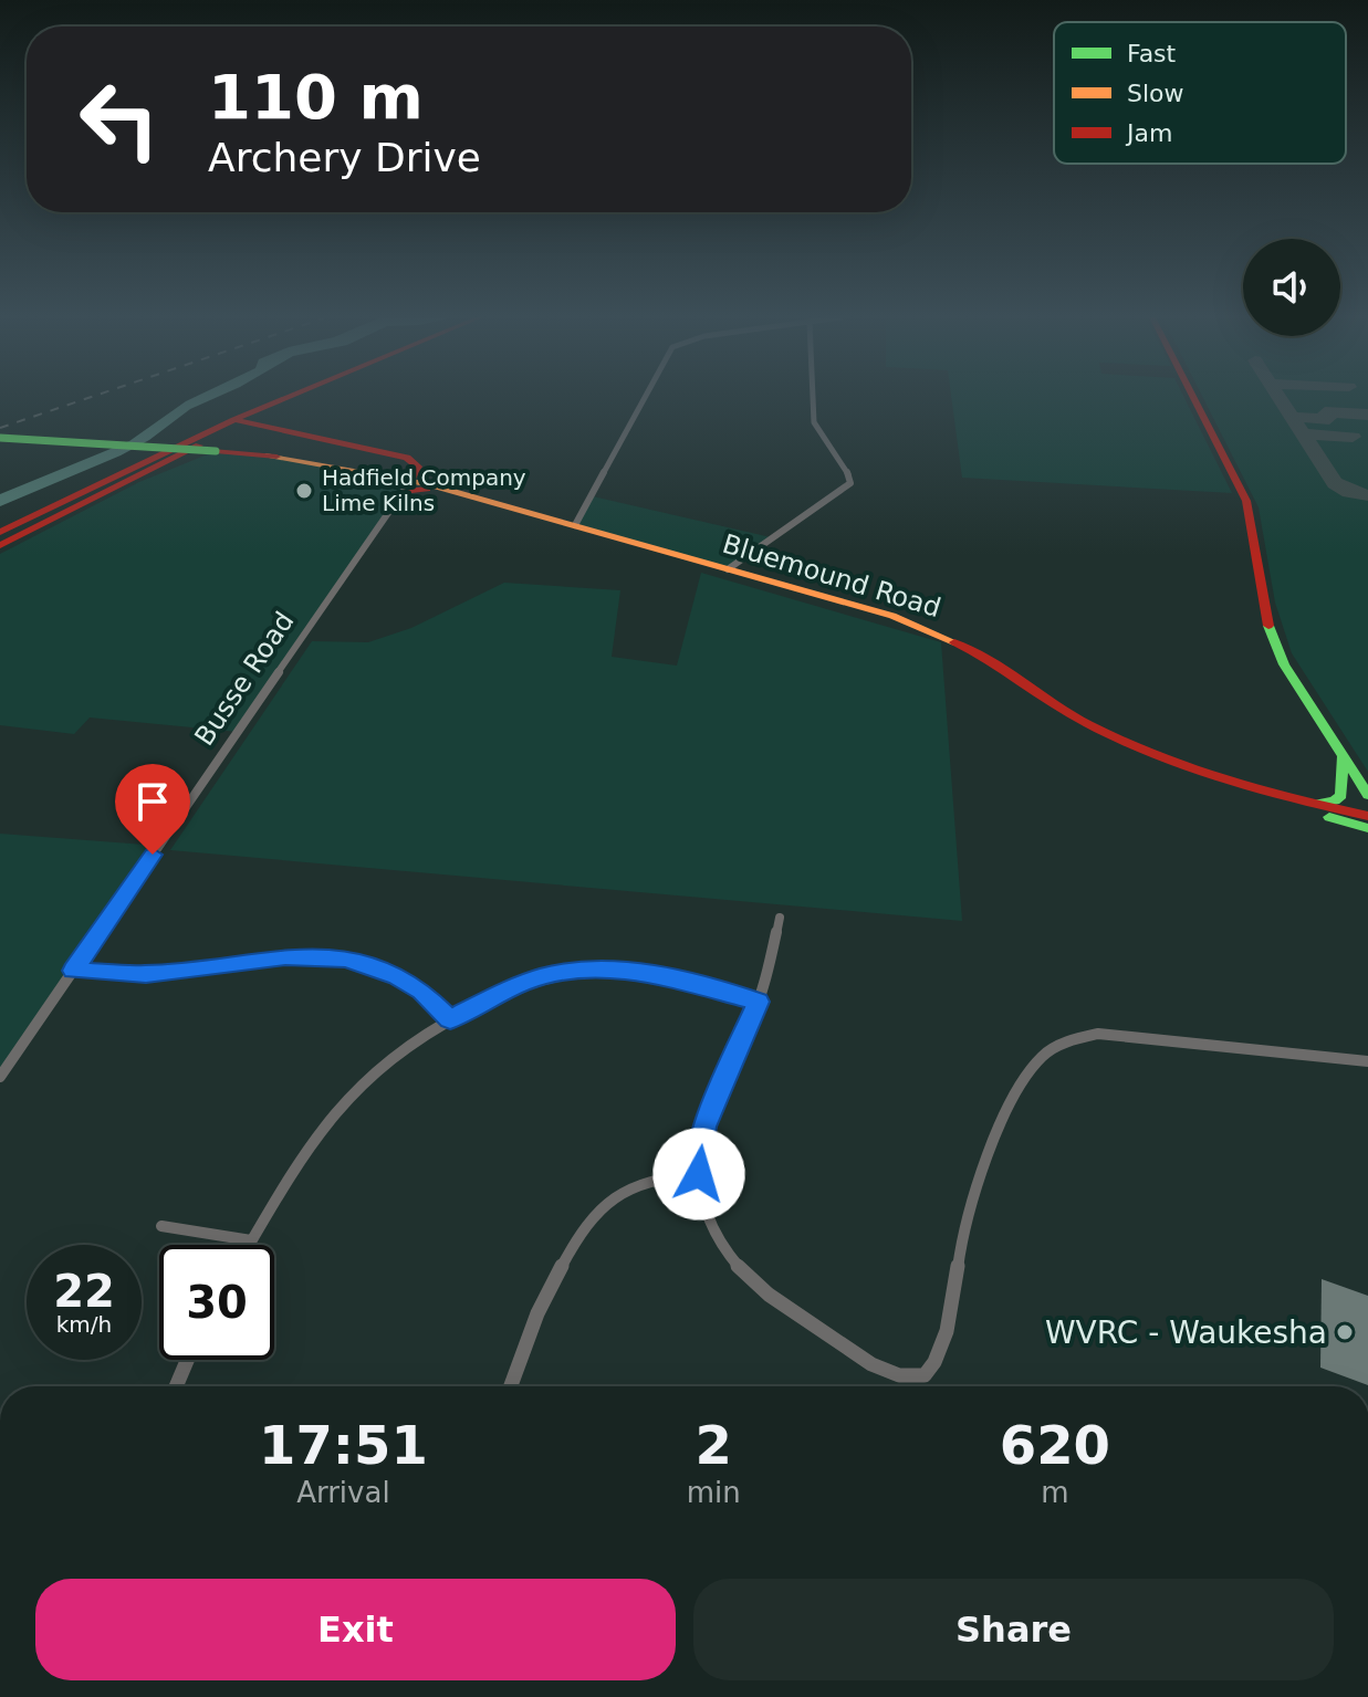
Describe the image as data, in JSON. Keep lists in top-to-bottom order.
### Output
{
  "streets": {
    "main road": ["Bluemound Road"],
    "street": ["Busse Road"]
  },
  "crossings": [
    ["Bluemound Road", "Busse Road"]
  ],
  "places": ["Hadfield Company Lime Kilns", "WVRC - Waukesha"],
  "legend": ["Fast", "Slow", "Jam"],
  "page": {
    "turn": ["110 m", "Archery Drive"],
    "speed": "22 km/h",
    "limit": "30",
    "eta": [
      "17:51",
      "Arrival",
      "2",
      "min",
      "620",
      "m"
    ],
    "buttons": ["Exit", "Share"]
  }
}
